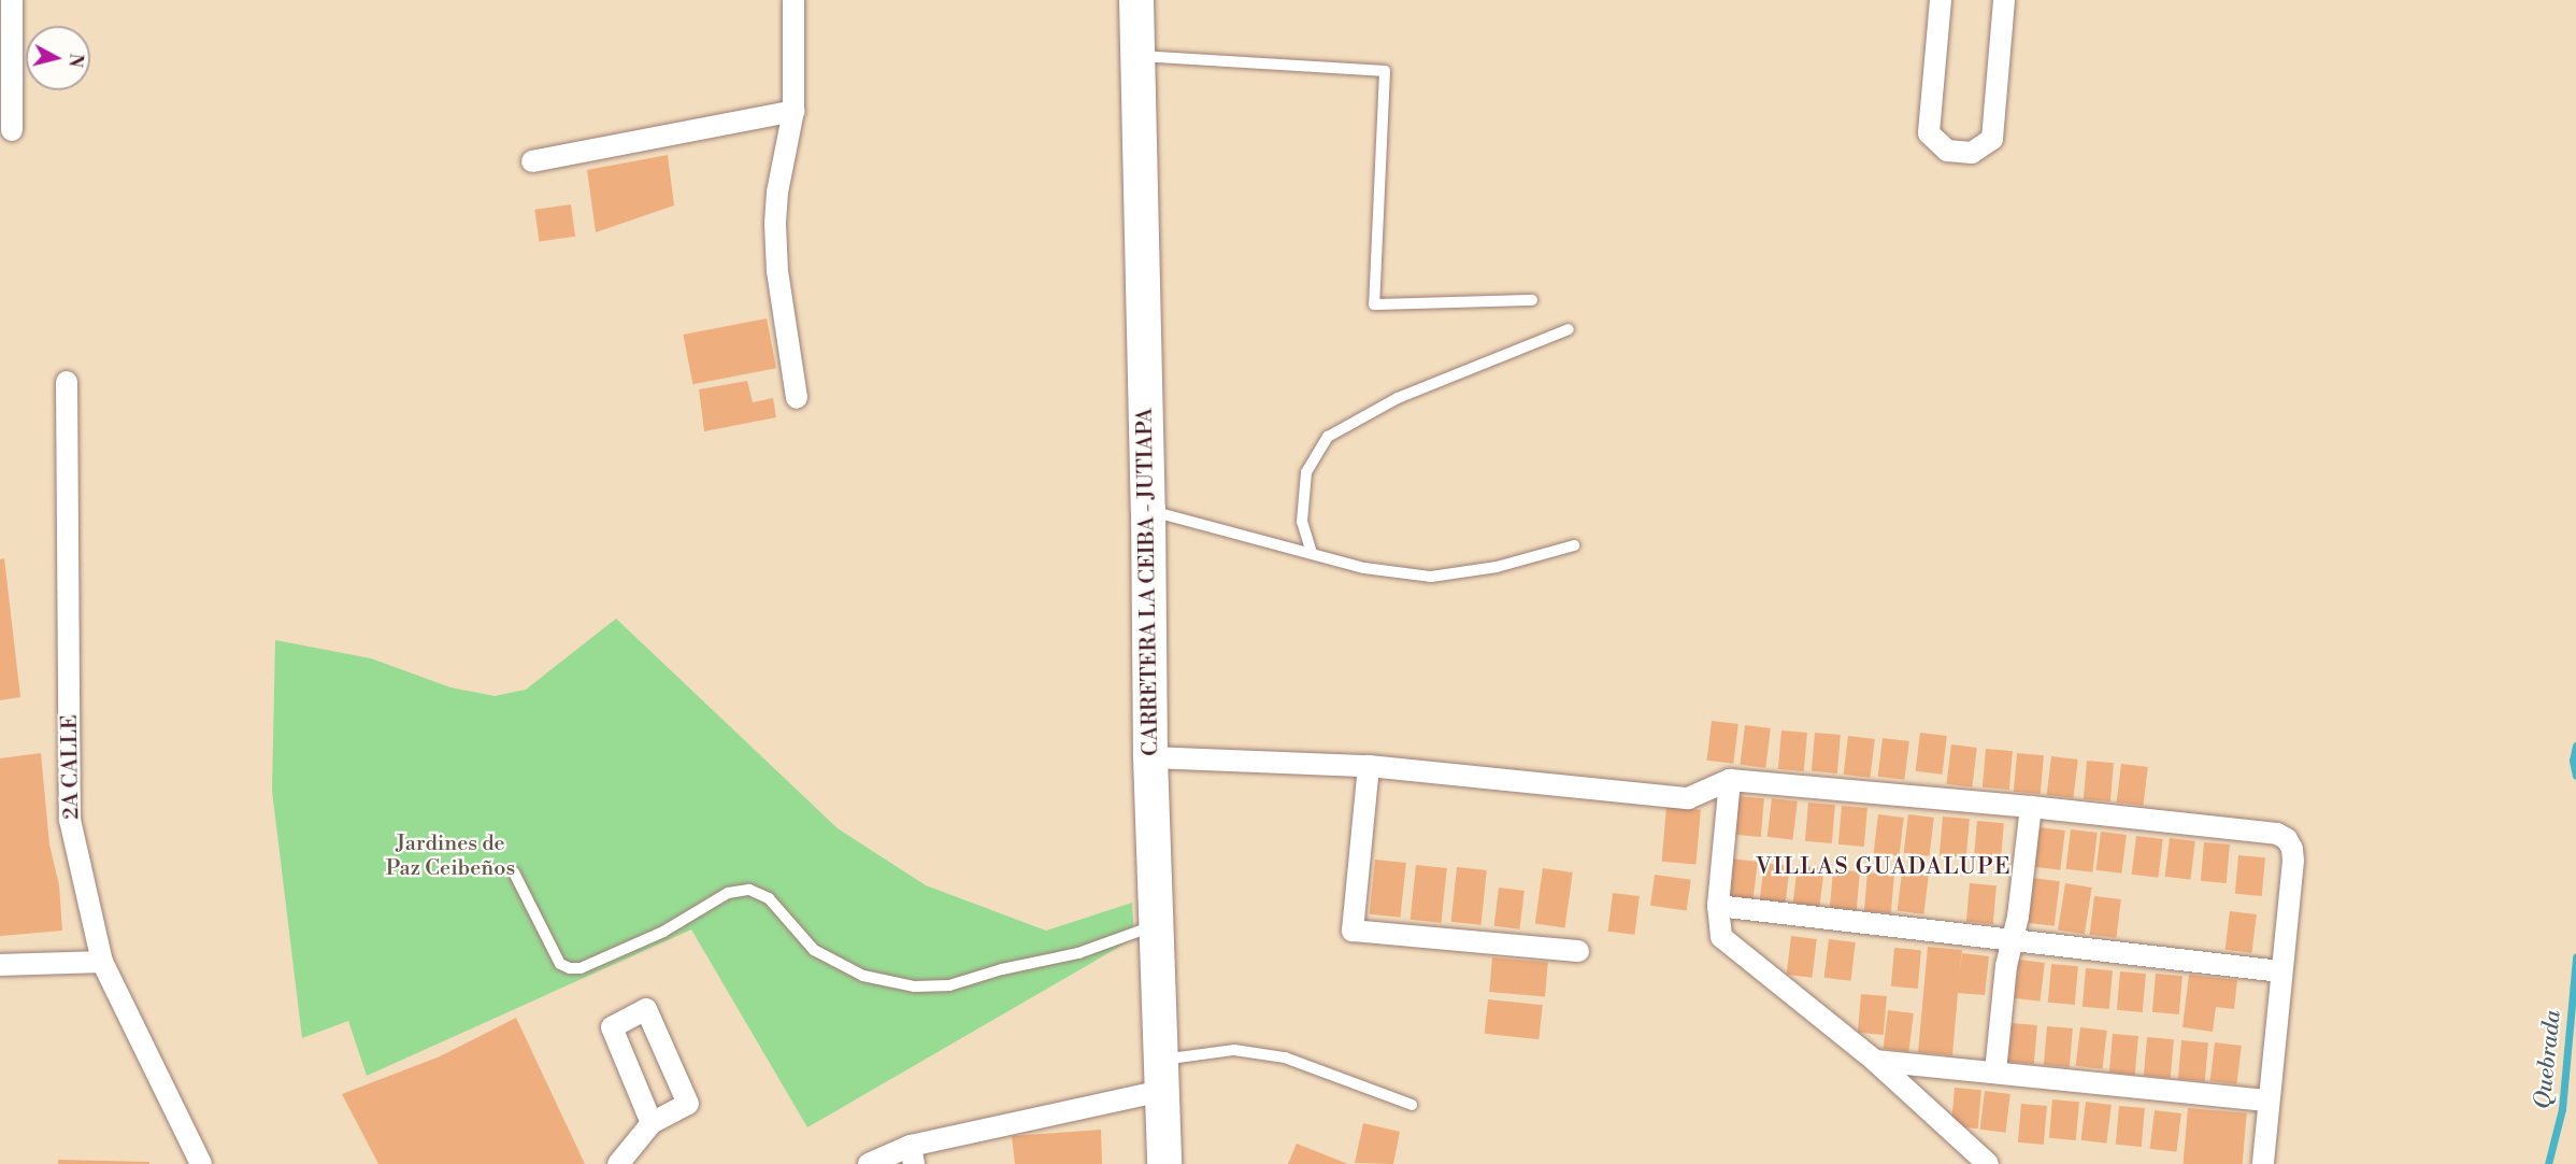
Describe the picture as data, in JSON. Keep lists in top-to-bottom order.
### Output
{
  "streets": {
    "main road": ["CARRETERA LA CEIBA - JUTIAPA"],
    "street": ["2A CALLE"]
  },
  "districts": ["VILLAS GUADALUPE"],
  "water": ["Quebrada"],
  "parks": ["Jardines de Paz Ceibeños"],
  "north": "right"
}
